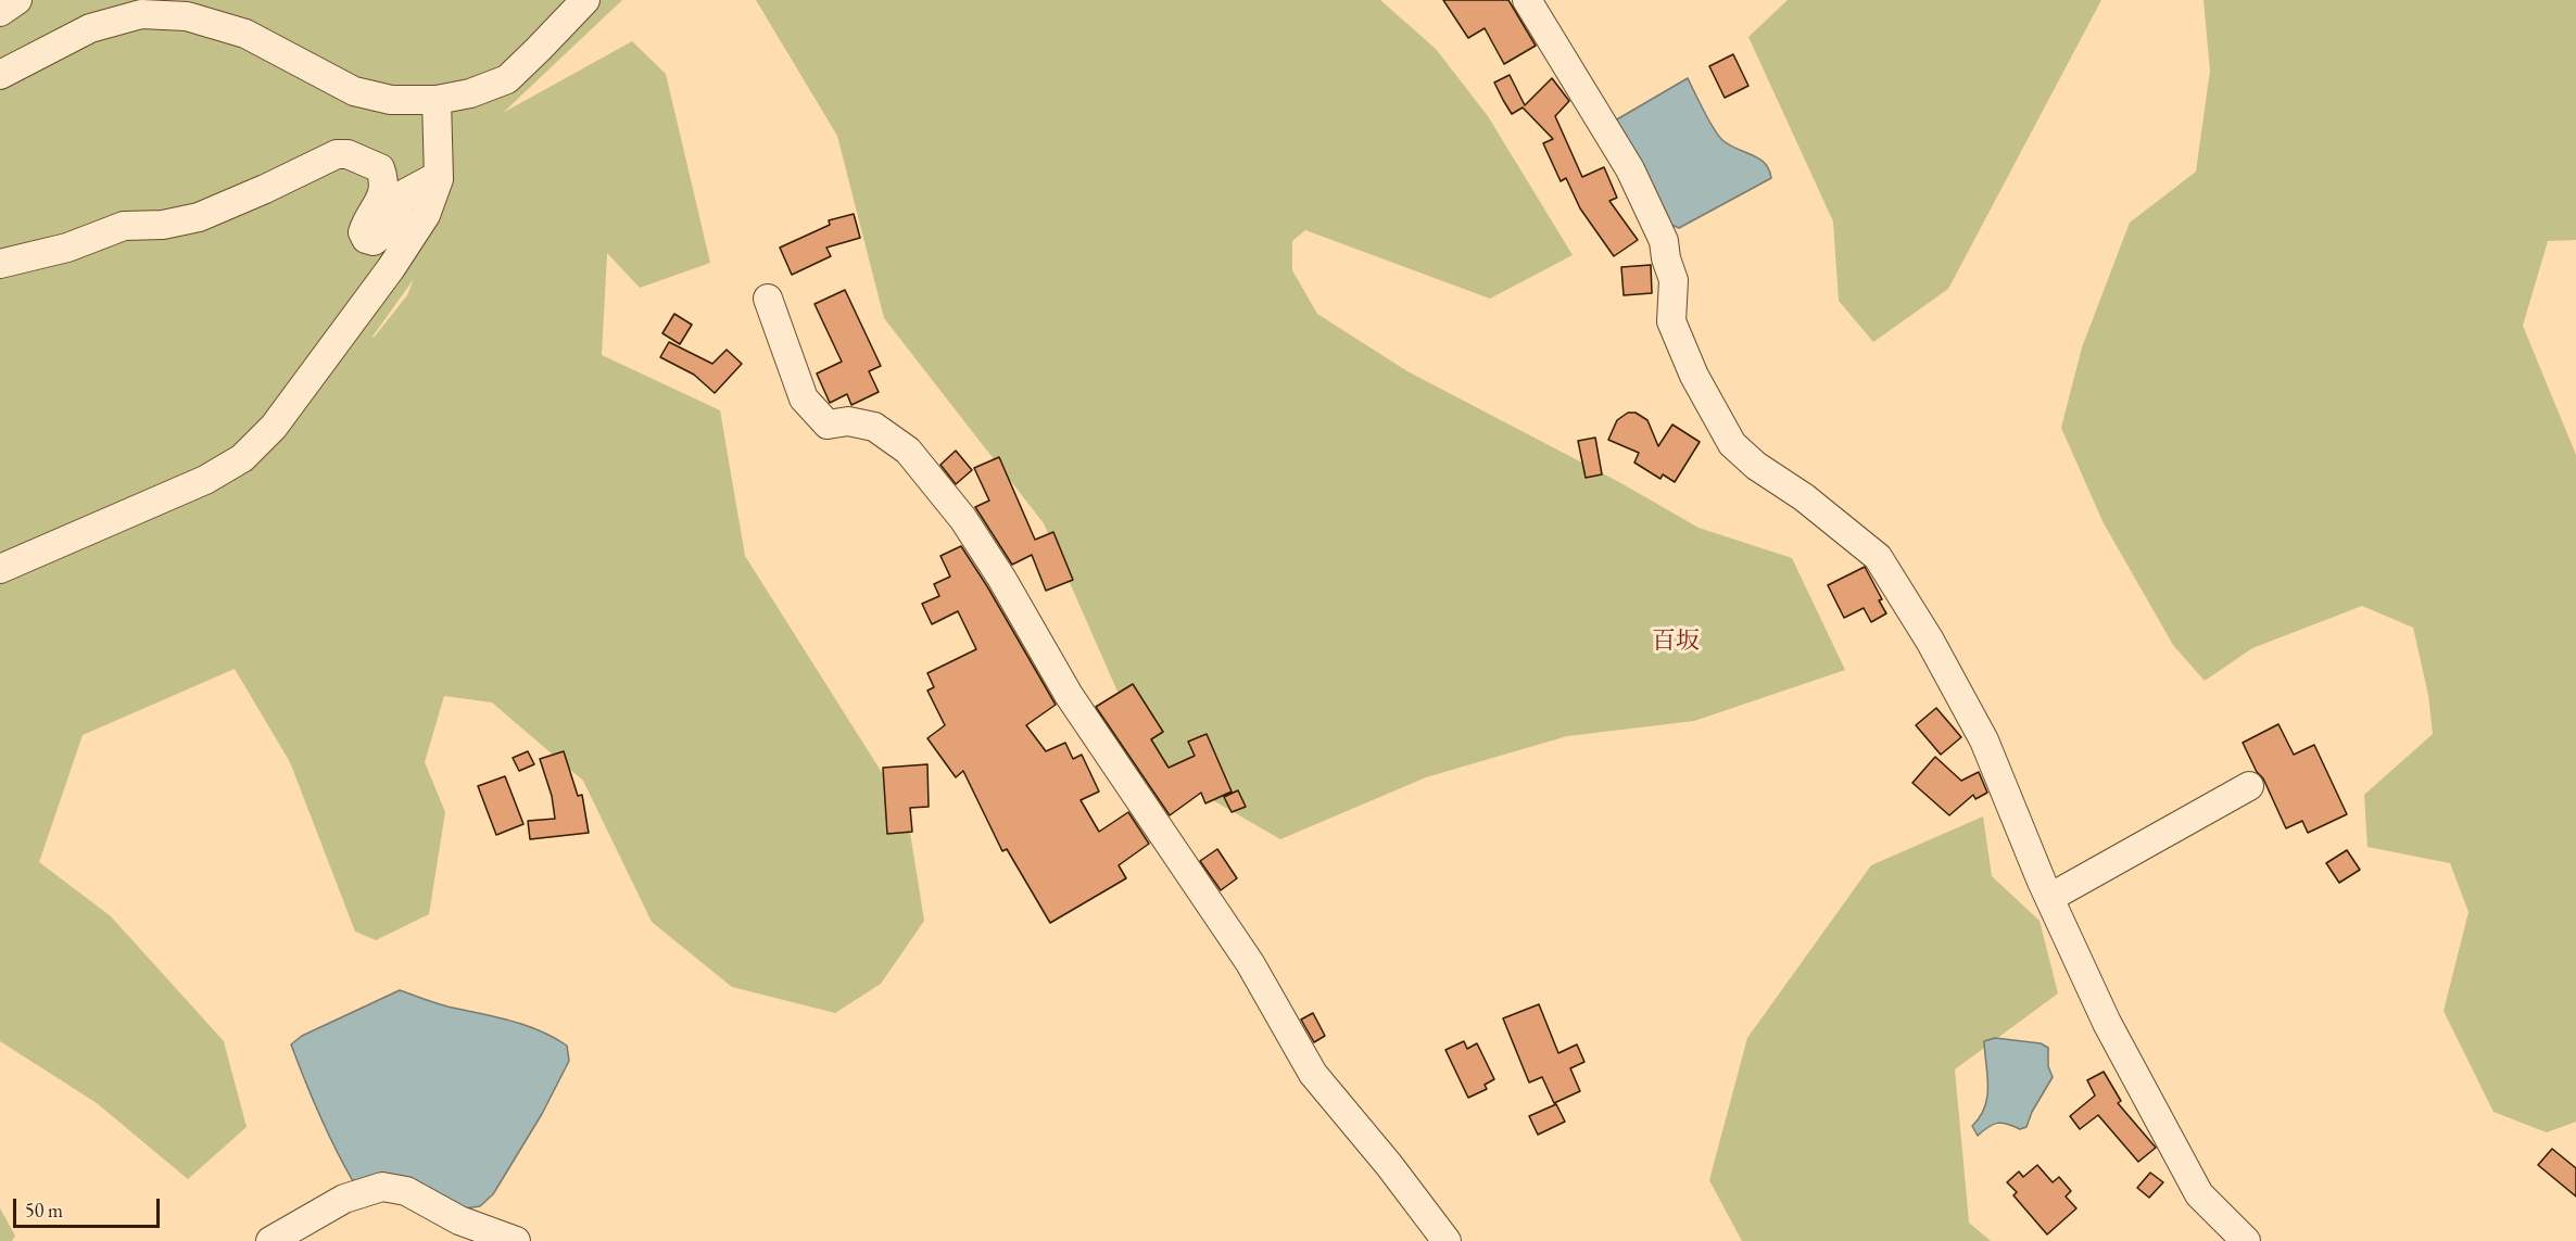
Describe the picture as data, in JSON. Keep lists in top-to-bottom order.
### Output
{
  "districts": ["百坂"],
  "scale_bar": "50 m"
}
